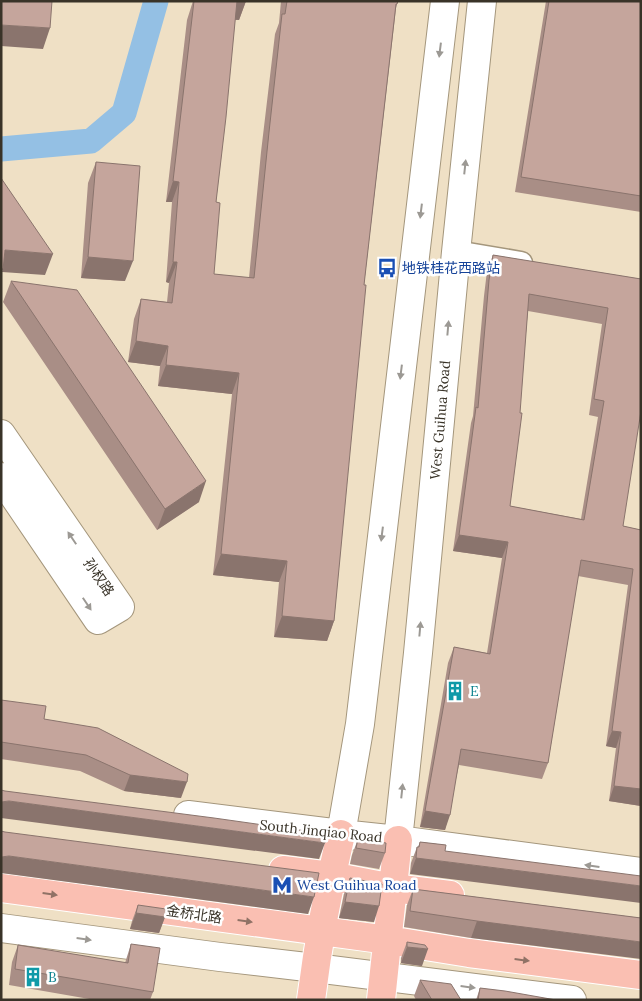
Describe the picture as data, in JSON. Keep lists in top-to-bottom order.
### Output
{
  "streets": {
    "main road": [
      "West Guihua Road",
      "孙权路",
      "South Jinqiao Road",
      "金桥北路"
    ]
  },
  "crossings": [
    ["West Guihua Road", "South Jinqiao Road"]
  ],
  "places": {
    "bus stop": ["地铁桂花西路站"],
    "building": ["E", "B"],
    "metro station": ["West Guihua Road"]
  }
}
